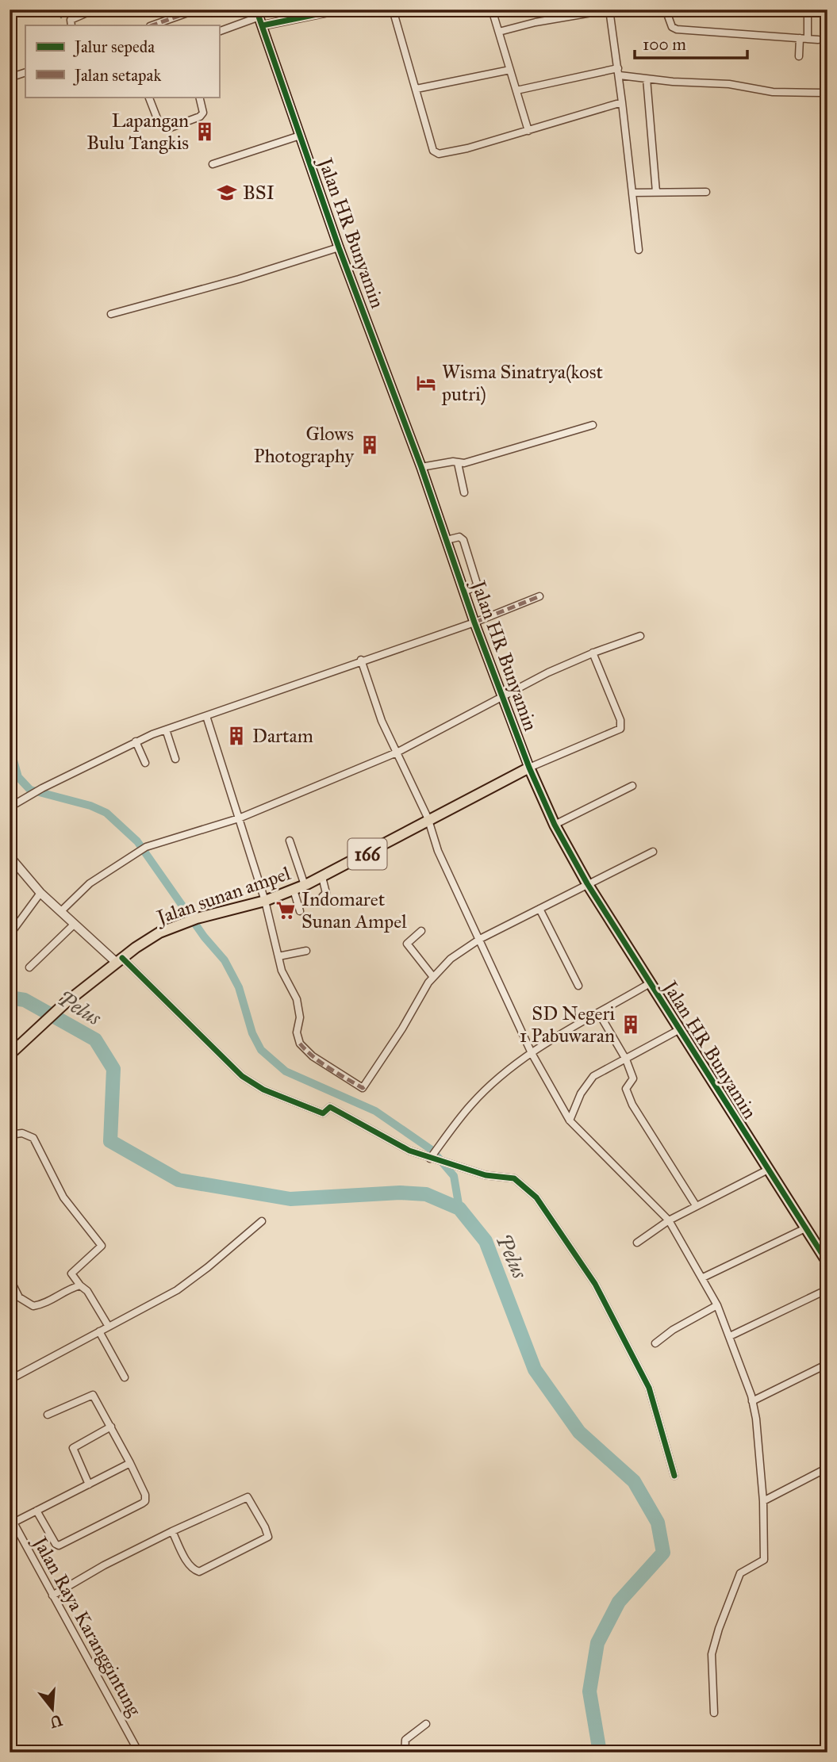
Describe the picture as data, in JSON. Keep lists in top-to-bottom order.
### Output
{
  "streets": {
    "main road": ["Jalan HR Bunyamin", "166", "Jalan sunan ampel"],
    "street": ["Jalan Raya Karanggintung"]
  },
  "crossings": [
    ["Jalan HR Bunyamin", "Jalan sunan ampel"]
  ],
  "water": ["Pelus"],
  "places": {
    "building": [
      "Lapangan Bulu Tangkis",
      "Glows Photography",
      "Dartam",
      "SD Negeri 1 Pabuwaran"
    ],
    "school or university": ["BSI"],
    "hotel": ["Wisma Sinatrya(kost putri)"],
    "supermarket": ["Indomaret Sunan Ampel"]
  },
  "legend": ["Jalur sepeda", "Jalan setapak"],
  "scale_bar": "100 m",
  "north": "bottom"
}
